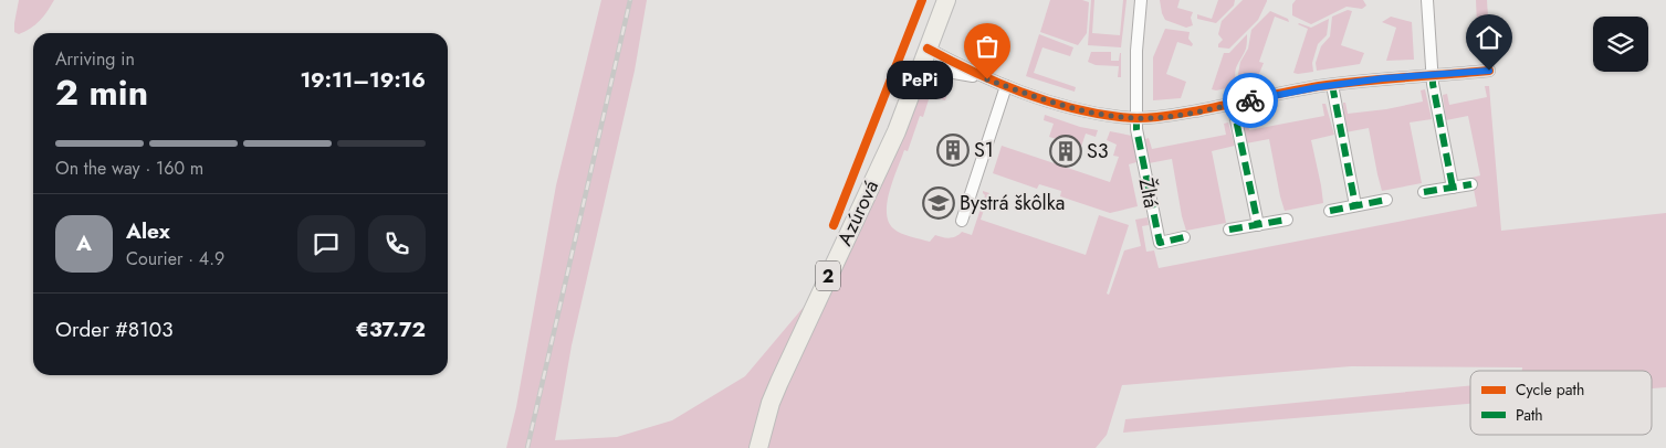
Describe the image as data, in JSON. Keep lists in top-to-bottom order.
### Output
{
  "streets": {
    "main road": ["Azúrová", "2"],
    "street": ["Žltá"]
  },
  "places": {
    "other": ["PePi"],
    "building": ["S1", "S3"],
    "school or university": ["Bystrá škôlka"]
  },
  "legend": ["Cycle path", "Path"],
  "page": {
    "heading": ["2 min", "Arriving in", "19:11–19:16"],
    "panel": [
      "Alex",
      "Courier · 4.9",
      "Order #8103",
      "€37.72"
    ],
    "bubble": "PePi",
    "bar": "On the way · 160 m",
    "round": "A"
  }
}
